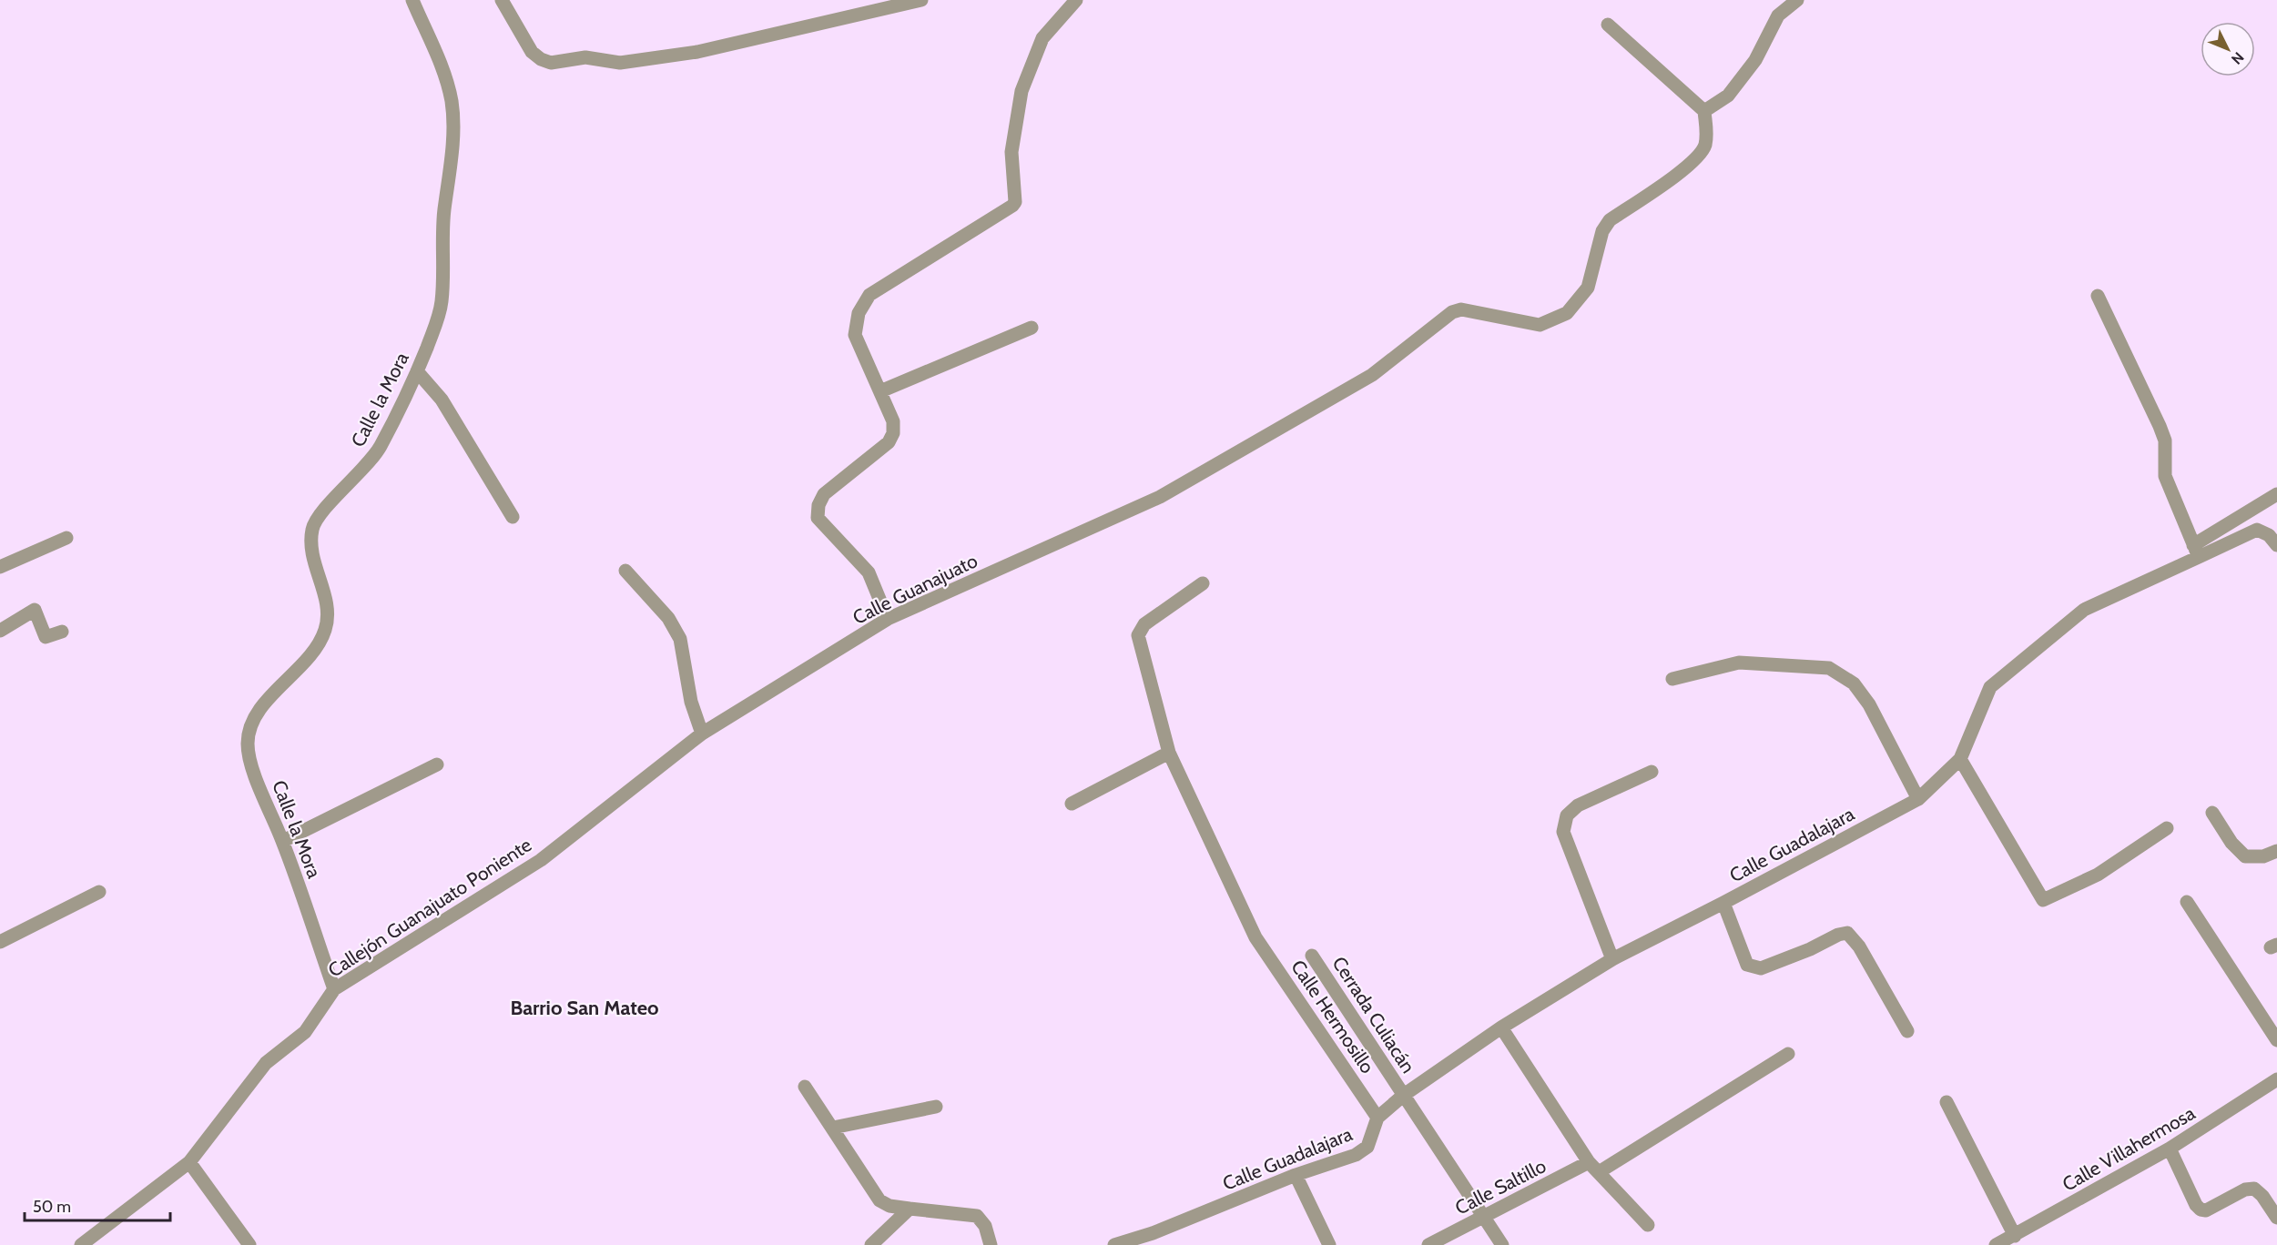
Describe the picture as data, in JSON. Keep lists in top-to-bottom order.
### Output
{
  "streets": {
    "street": [
      "Calle la Mora",
      "Calle Guanajuato",
      "Calle Guadalajara",
      "Callejón Guanajuato Poniente",
      "Cerrada Culiacán",
      "Calle Hermosillo",
      "Calle Villahermosa",
      "Calle Saltillo"
    ]
  },
  "crossings": [
    ["Calle la Mora", "Callejón Guanajuato Poniente"],
    ["Calle Guanajuato", "Callejón Guanajuato Poniente"],
    ["Calle Guadalajara", "Cerrada Culiacán"],
    ["Calle Guadalajara", "Calle Hermosillo"],
    ["Cerrada Culiacán", "Calle Saltillo"]
  ],
  "districts": ["Barrio San Mateo"],
  "scale_bar": "50 m",
  "north": "bottom right"
}
